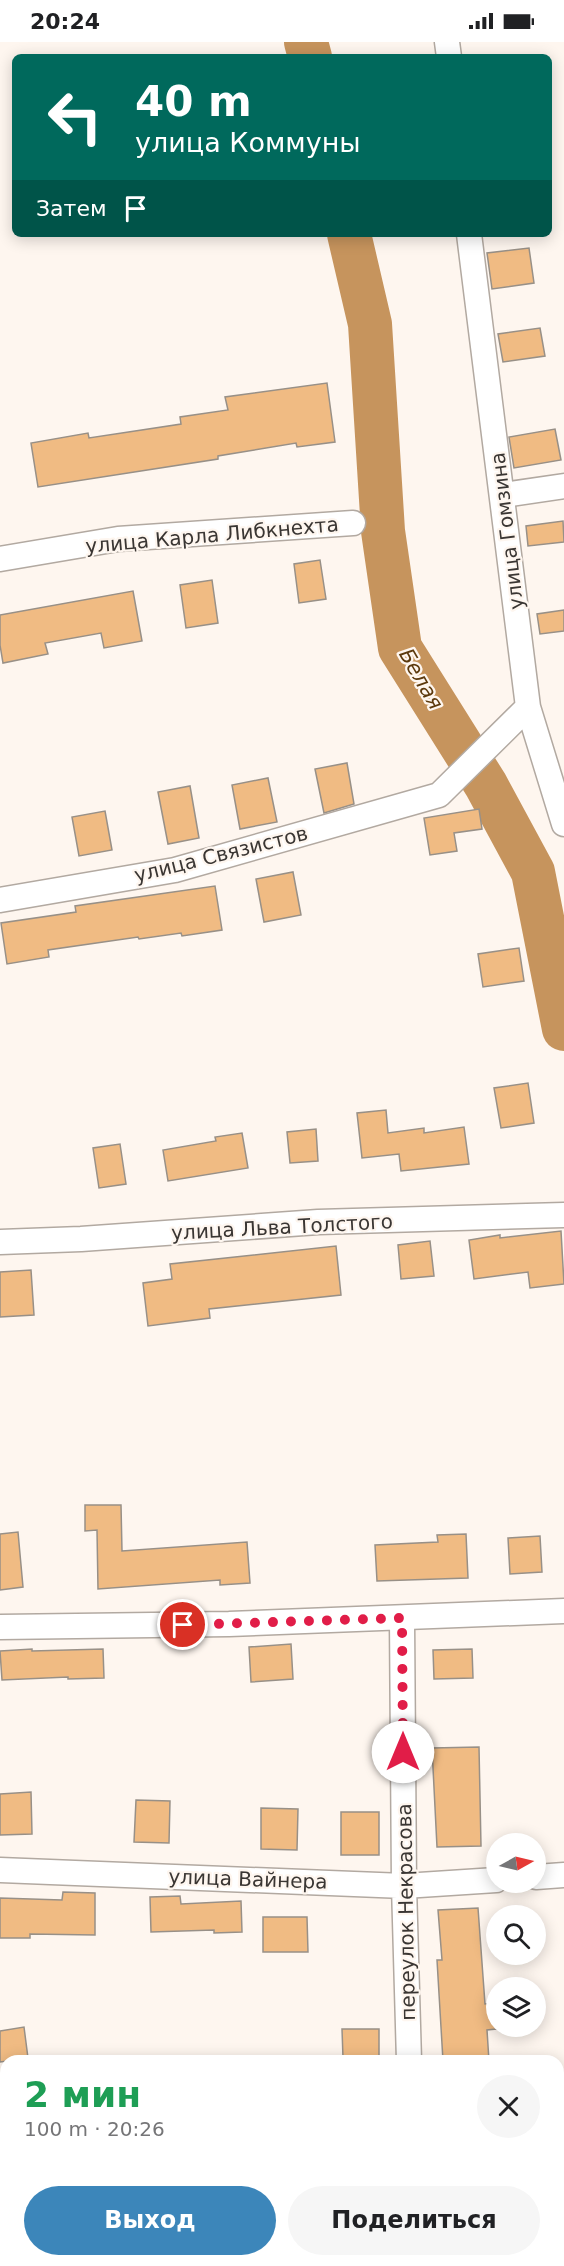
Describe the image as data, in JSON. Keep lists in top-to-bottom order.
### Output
{
  "streets": {
    "street": [
      "улица Гомзина",
      "улица Карла Либкнехта",
      "улица Связистов",
      "улица Льва Толстого",
      "улица Вайнера",
      "переулок Некрасова"
    ]
  },
  "crossings": [
    ["улица Гомзина", "улица Связистов"],
    ["улица Вайнера", "переулок Некрасова"]
  ],
  "water": ["Белая"],
  "north": "right",
  "page": {
    "status": "20:24",
    "turn": ["40 m", "улица Коммуны"],
    "then": "Затем",
    "heading": ["2 мин", "100 m · 20:26"],
    "buttons": ["Выход", "Поделиться"]
  }
}
